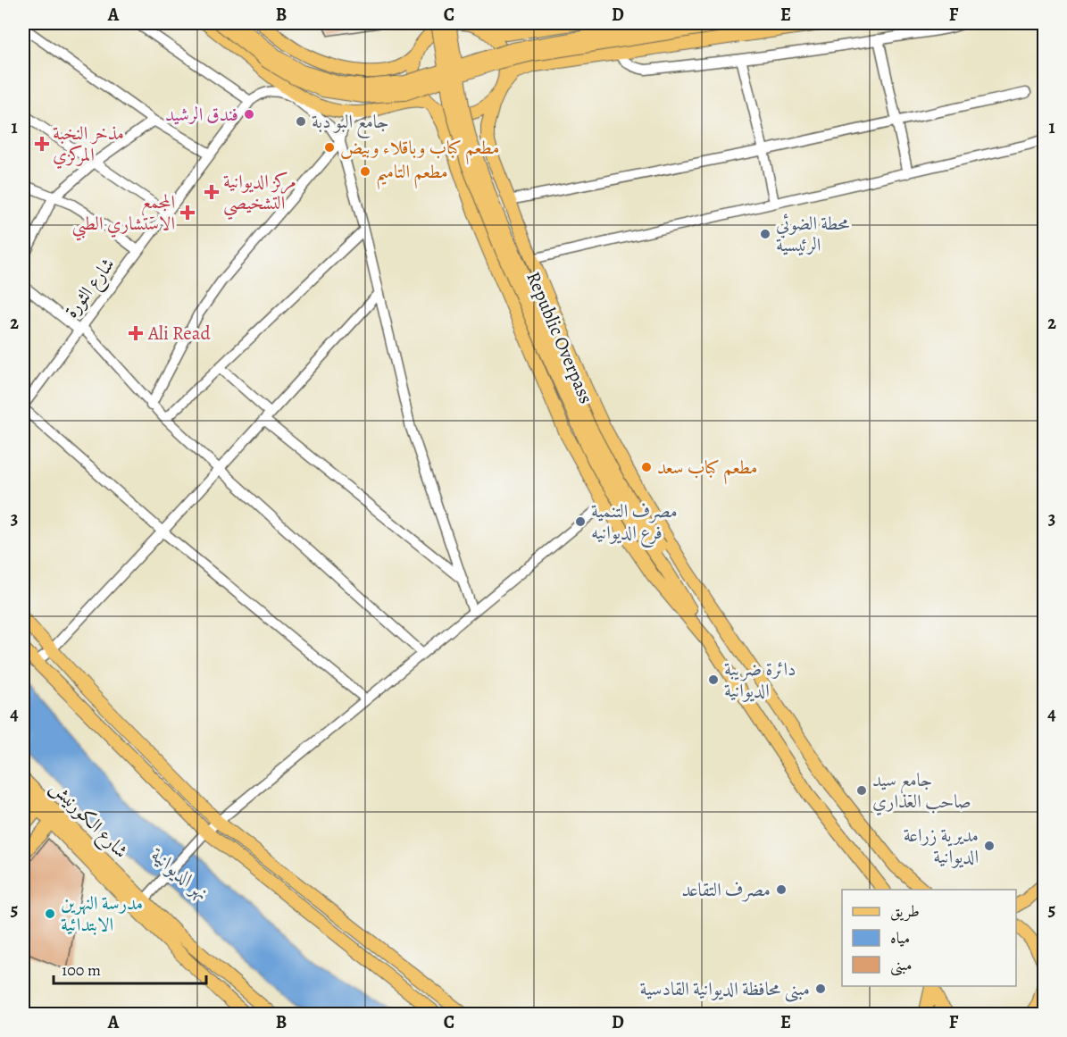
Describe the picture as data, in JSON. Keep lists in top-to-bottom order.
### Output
{
  "streets": {
    "main road": ["Republic Overpass", "شارع الكورنيش"],
    "street": ["شارع الثورة"]
  },
  "water": ["نهر الديوانية"],
  "places": {
    "other": [
      "فندق الرشيد",
      "جامع البو دبة",
      "مطعم كباب وباقلاء وبيض",
      "مطعم التاميم",
      "محطة الضوئي الرئيسية",
      "مطعم كباب سعد",
      "مصرف التنمية فرع الديوانيه",
      "دائرة ضريبة الديوانية",
      "جامع سيد صاحب العذاري",
      "مديرية زراعة الديوانية",
      "مصرف التقاعد",
      "مدرسة النهرين الابتدائية",
      "مبنى محافظة الديوانية القادسية"
    ],
    "health": [
      "مذخر النخبة المركزي",
      "مركز الديوانية التشخيصي",
      "المجمع الاستشاري الطبي",
      "Ali Read"
    ]
  },
  "legend": ["طريق", "مياه", "مبنى"],
  "scale_bar": "100 m",
  "grid": {
    "columns": [
      "A",
      "B",
      "C",
      "D",
      "E",
      "F"
    ],
    "rows": [
      "1",
      "2",
      "3",
      "4",
      "5"
    ]
  }
}
